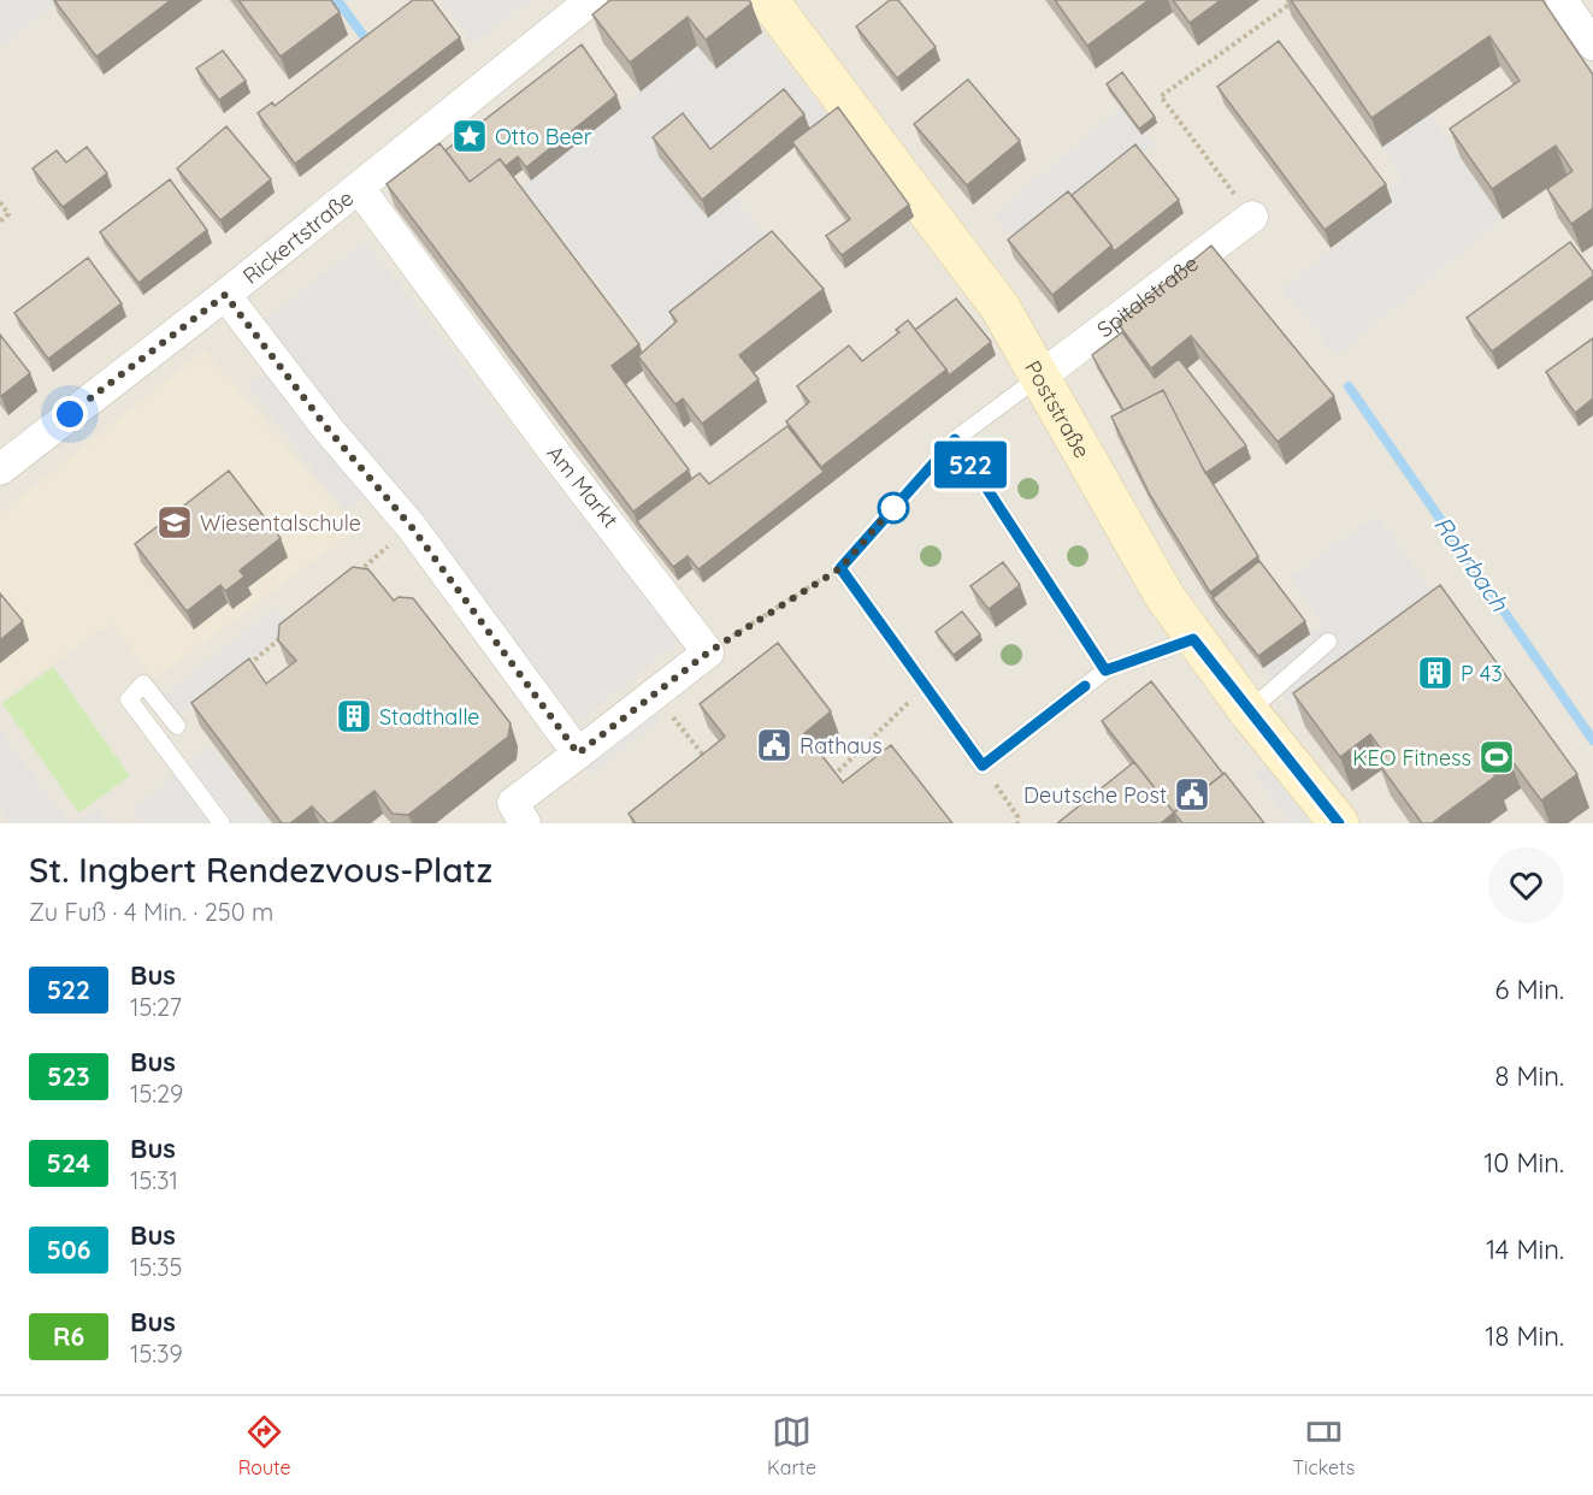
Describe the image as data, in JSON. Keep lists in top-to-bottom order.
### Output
{
  "streets": {
    "main road": ["Poststraße"],
    "street": ["Rickertstraße", "Spitalstraße", "Am Markt"]
  },
  "crossings": [
    ["Rickertstraße", "Am Markt"],
    ["Spitalstraße", "Poststraße"]
  ],
  "water": ["Rohrbach"],
  "places": {
    "place": ["Otto Beer"],
    "school or university": ["Wiesentalschule"],
    "building": ["P 43", "Stadthalle"],
    "public building": ["Rathaus", "Deutsche Post"],
    "sports": ["KEO Fitness"]
  },
  "lines": ["bus line 522"],
  "page": {
    "on_map": "522",
    "heading": ["St. Ingbert Rendezvous-Platz", "Zu Fuß · 4 Min. · 250 m"],
    "list": [
      {
        "mark": "522",
        "name": "Bus",
        "note": "15:27",
        "value": "6 Min."
      },
      {
        "mark": "523",
        "name": "Bus",
        "note": "15:29",
        "value": "8 Min."
      },
      {
        "mark": "524",
        "name": "Bus",
        "note": "15:31",
        "value": "10 Min."
      },
      {
        "mark": "506",
        "name": "Bus",
        "note": "15:35",
        "value": "14 Min."
      },
      {
        "mark": "R6",
        "name": "Bus",
        "note": "15:39",
        "value": "18 Min."
      }
    ],
    "tabs": ["Route", "Karte", "Tickets"]
  }
}
